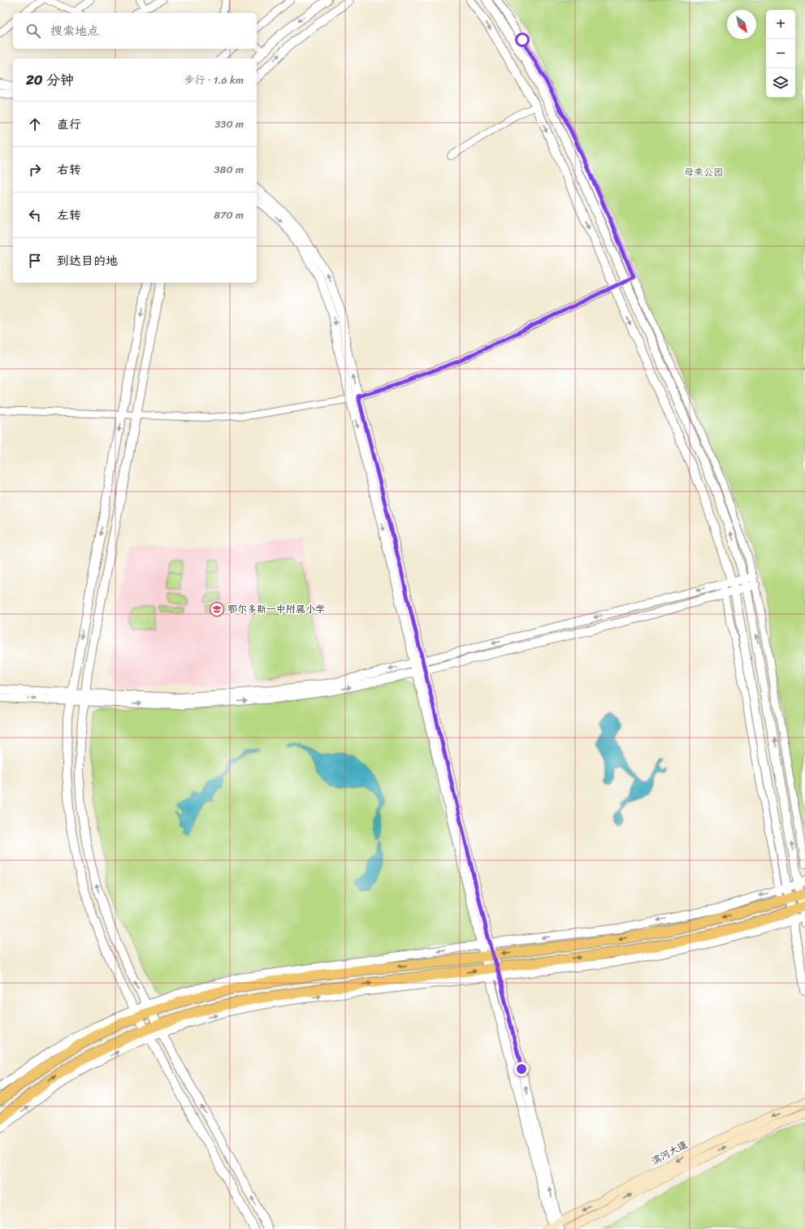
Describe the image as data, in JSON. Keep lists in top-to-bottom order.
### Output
{
  "streets": {
    "main road": ["滨河大道"]
  },
  "parks": ["母亲公园"],
  "places": {
    "school or university": ["鄂尔多斯一中附属小学"]
  },
  "north": "bottom right",
  "page": {
    "map_buttons": ["+", "−"],
    "search": "搜索地点",
    "heading": ["20 分钟", "步行 · 1.6 km"],
    "list": [
      ["直行", "330 m"],
      ["右转", "380 m"],
      ["左转", "870 m"],
      "到达目的地"
    ]
  }
}
